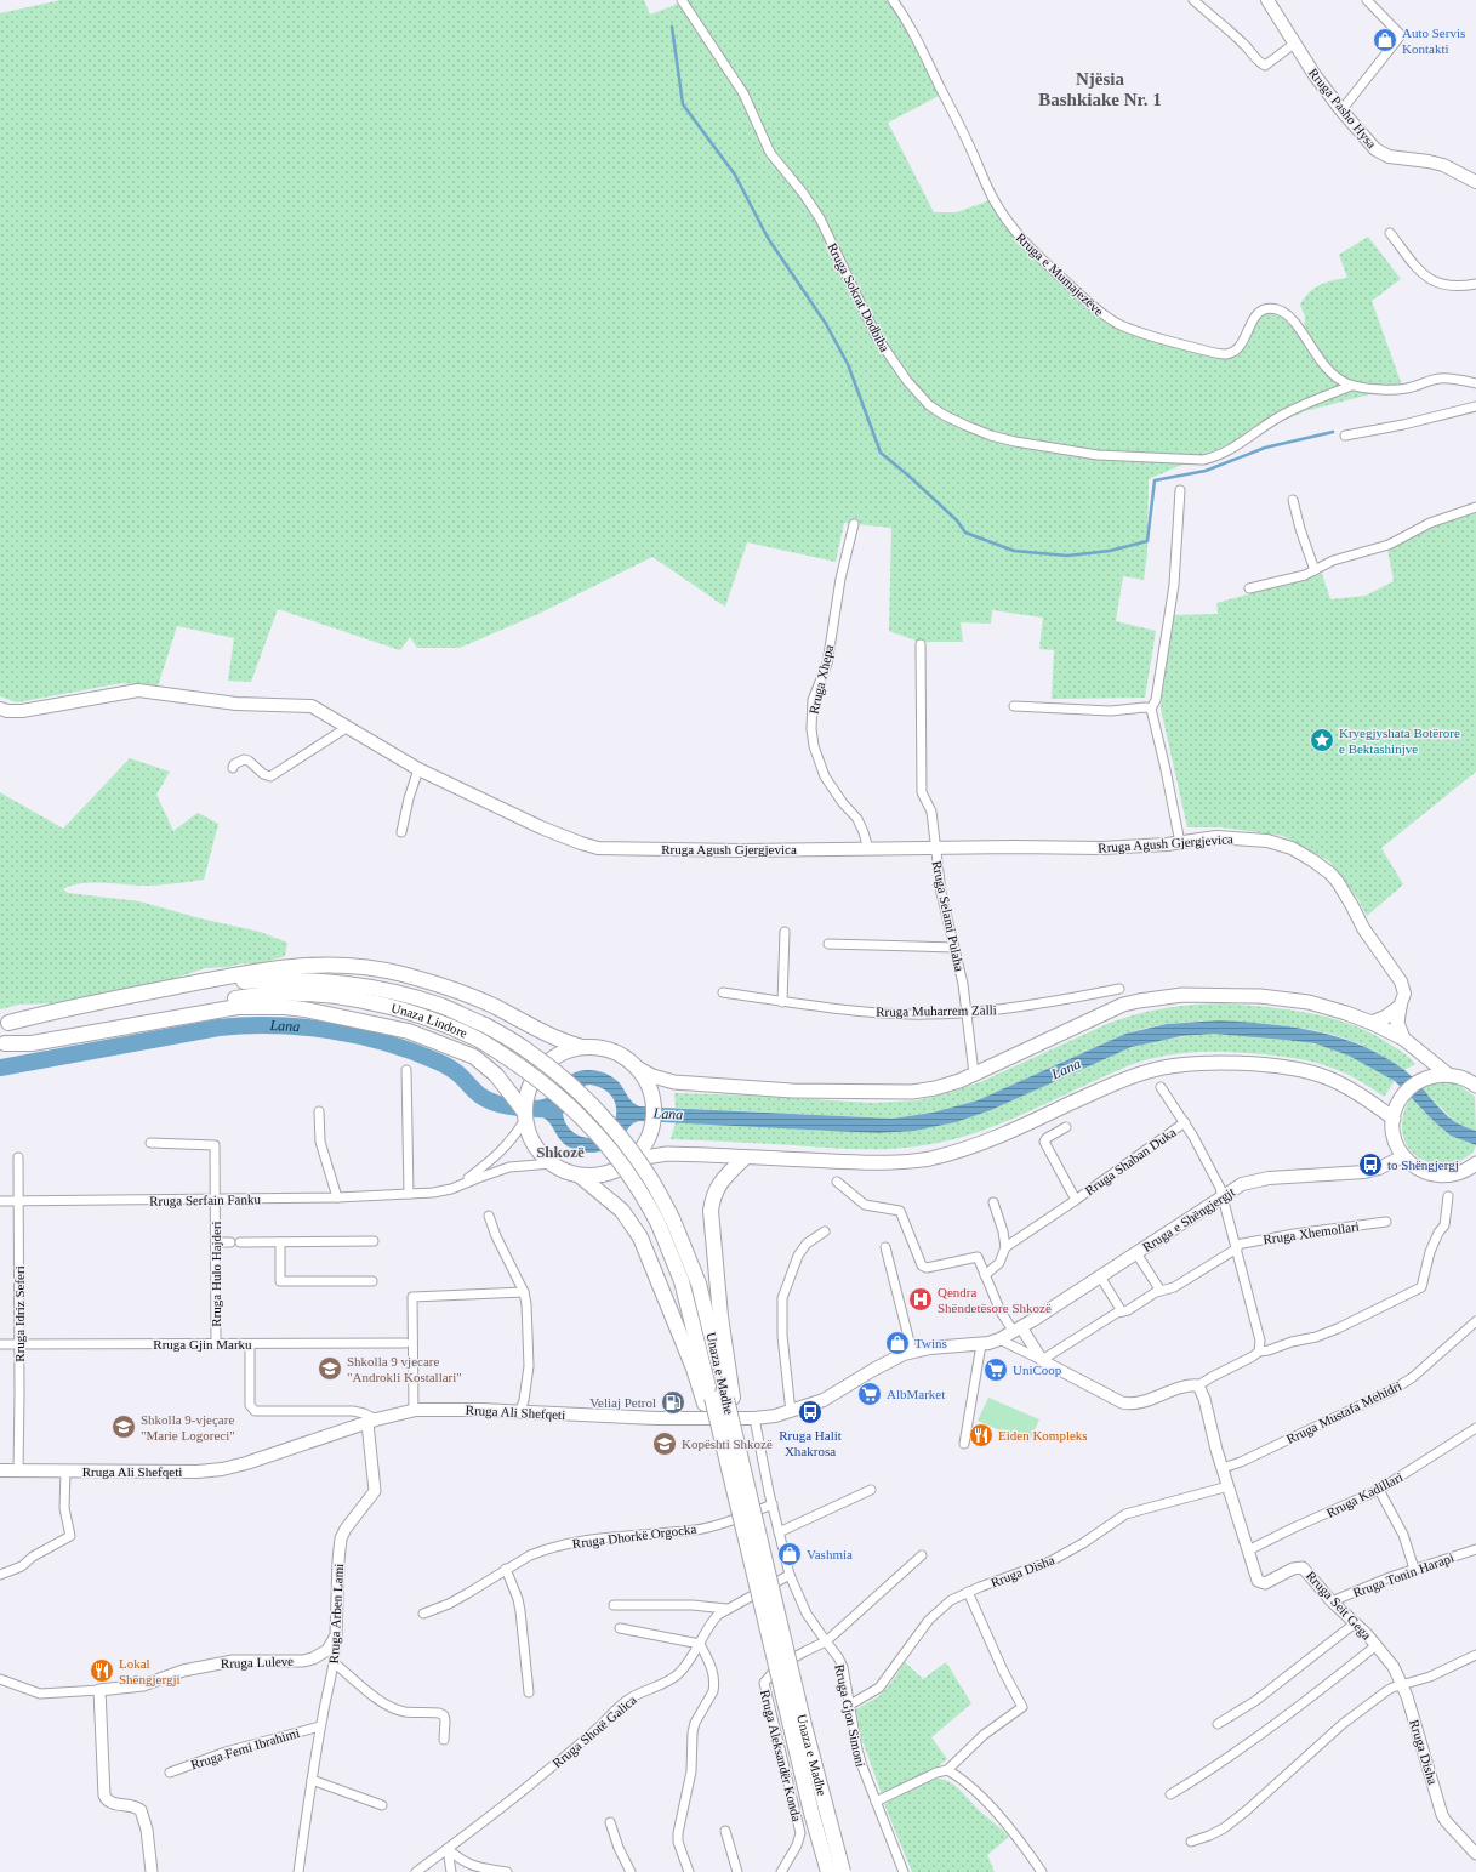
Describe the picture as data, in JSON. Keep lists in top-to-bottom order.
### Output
{
  "streets": {
    "highway": ["Unaza Lindore", "Unaza e Madhe"],
    "main road": [
      "Rruga Pasho Hysa",
      "Rruga Agush Gjergjevica",
      "Rruga e Shëngjergjt",
      "Rruga Ali Shefqeti"
    ],
    "street": [
      "Rruga e Mumajezëve",
      "Rruga Sokrat Dodbiba",
      "Rruga Xhepa",
      "Rruga Selami Pulaha",
      "Rruga Muharrem Zalli",
      "Rruga Shaban Duka",
      "Rruga Serfain Fanku",
      "Rruga Xhemollari",
      "Rruga Hulo Hajderi",
      "Rruga Idriz Seferi",
      "Rruga Gjin Marku",
      "Rruga Mustafa Mehidri",
      "Rruga Kadillari",
      "Rruga Dhorkë Orgocka",
      "Rruga Disha",
      "Rruga Tonin Harapi",
      "Rruga Seit Gega",
      "Rruga Arben Lami",
      "Rruga Luleve",
      "Rruga Gjon Simoni",
      "Rruga Shotë Galica",
      "Rruga Femi Ibrahimi",
      "Rruga Aleksandër Konda"
    ]
  },
  "crossings": [
    ["Rruga e Mumajezëve", "Rruga Sokrat Dodbiba"],
    ["Rruga Xhepa", "Rruga Agush Gjergjevica"],
    ["Rruga Agush Gjergjevica", "Rruga Selami Pulaha"],
    ["Rruga Selami Pulaha", "Rruga Muharrem Zalli"],
    ["Unaza Lindore", "Unaza e Madhe"],
    ["Rruga Serfain Fanku", "Rruga Hulo Hajderi"],
    ["Rruga Serfain Fanku", "Rruga Idriz Seferi"],
    ["Rruga e Shëngjergjt", "Rruga Ali Shefqeti"],
    ["Rruga Hulo Hajderi", "Rruga Gjin Marku"],
    ["Rruga Idriz Seferi", "Rruga Gjin Marku"],
    ["Rruga Idriz Seferi", "Rruga Ali Shefqeti"],
    ["Rruga Ali Shefqeti", "Rruga Arben Lami"],
    ["Rruga Mustafa Mehidri", "Rruga Seit Gega"],
    ["Rruga Kadillari", "Rruga Seit Gega"],
    ["Rruga Disha", "Rruga Seit Gega"],
    ["Rruga Disha", "Rruga Gjon Simoni"],
    ["Rruga Tonin Harapi", "Rruga Seit Gega"],
    ["Rruga Arben Lami", "Rruga Luleve"],
    ["Rruga Arben Lami", "Rruga Femi Ibrahimi"],
    ["Rruga Gjon Simoni", "Rruga Aleksandër Konda"]
  ],
  "districts": ["Njësia Bashkiake Nr. 1", "Shkozë"],
  "water": ["Lana"],
  "places": {
    "shop": ["Auto Servis Kontakti", "Twins", "Vashmia"],
    "place": ["Kryegjyshata Botërore e Bektashinjve"],
    "bus stop": ["to Shëngjergj", "Rruga Halit Xhakrosa"],
    "hospital": ["Qendra Shëndetësore Shkozë"],
    "school or university": ["Shkolla 9 vjecare \"Androkli Kostallari\"", "Shkolla 9-vjeçare \"Marie Logoreci\"", "Kopështi Shkozë"],
    "supermarket": ["UniCoop", "AlbMarket"],
    "fuel station": ["Veliaj Petrol"],
    "restaurant": ["Eiden Kompleks", "Lokal Shëngjergji"]
  }
}
